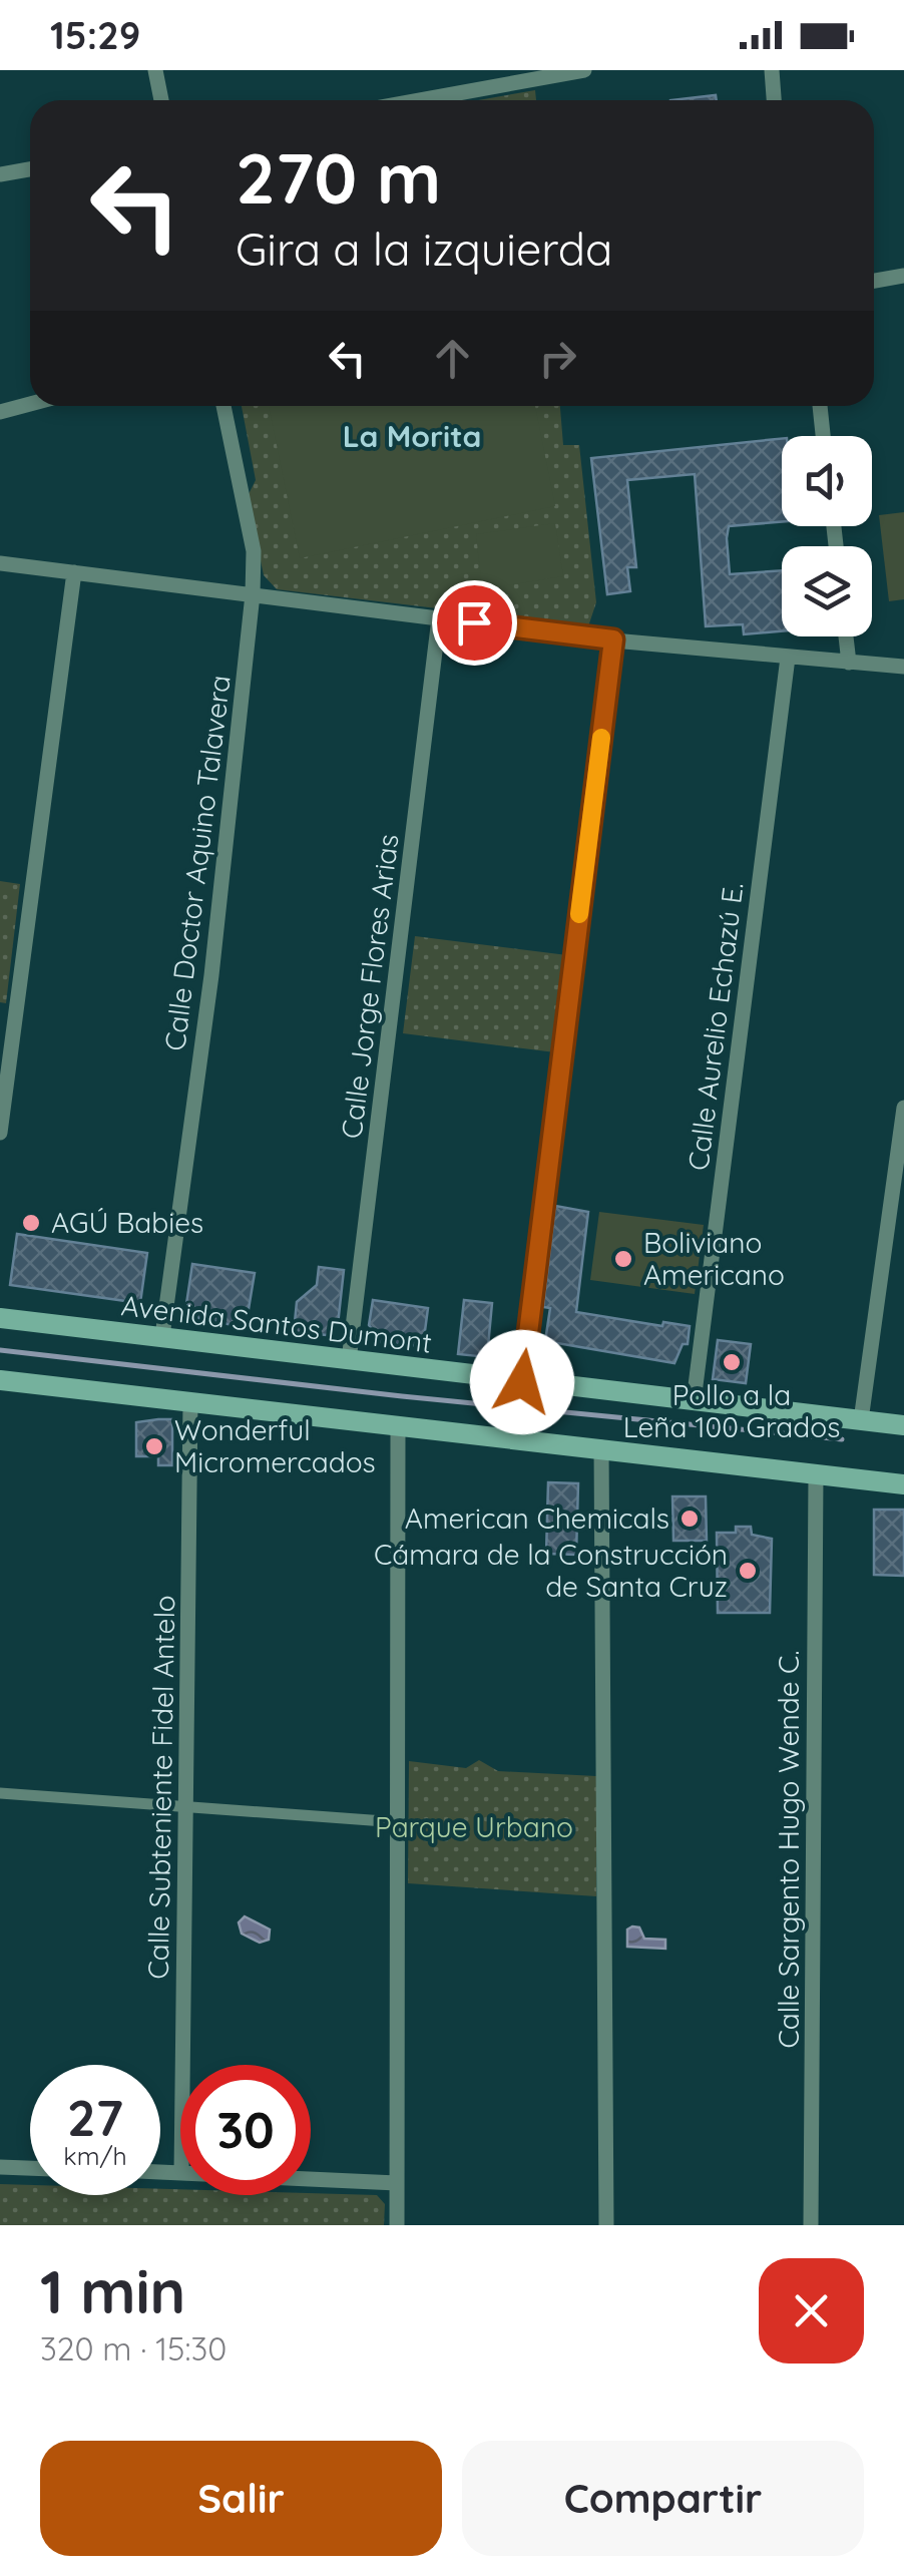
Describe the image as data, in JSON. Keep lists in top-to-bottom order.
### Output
{
  "streets": {
    "main road": ["Avenida Santos Dumont"],
    "street": [
      "Calle Doctor Aquino Talavera",
      "Calle Jorge Flores Arias",
      "Calle Aurelio Echazú E.",
      "Calle Subteniente Fidel Antelo",
      "Calle Sargento Hugo Wende C."
    ]
  },
  "crossings": [
    ["Calle Doctor Aquino Talavera", "Avenida Santos Dumont"],
    ["Calle Jorge Flores Arias", "Avenida Santos Dumont"],
    ["Calle Aurelio Echazú E.", "Avenida Santos Dumont"]
  ],
  "districts": ["La Morita"],
  "parks": ["Parque Urbano"],
  "places": [
    "AGÚ Babies",
    "Boliviano Americano",
    "Pollo a la Leña 100 Grados",
    "Wonderful Micromercados",
    "American Chemicals",
    "Cámara de la Construcción de Santa Cruz"
  ],
  "page": {
    "status": "15:29",
    "turn": ["270 m", "Gira a la izquierda"],
    "speed": "27 km/h",
    "limit": "30",
    "heading": ["1 min", "320 m · 15:30"],
    "buttons": ["Salir", "Compartir"]
  }
}
